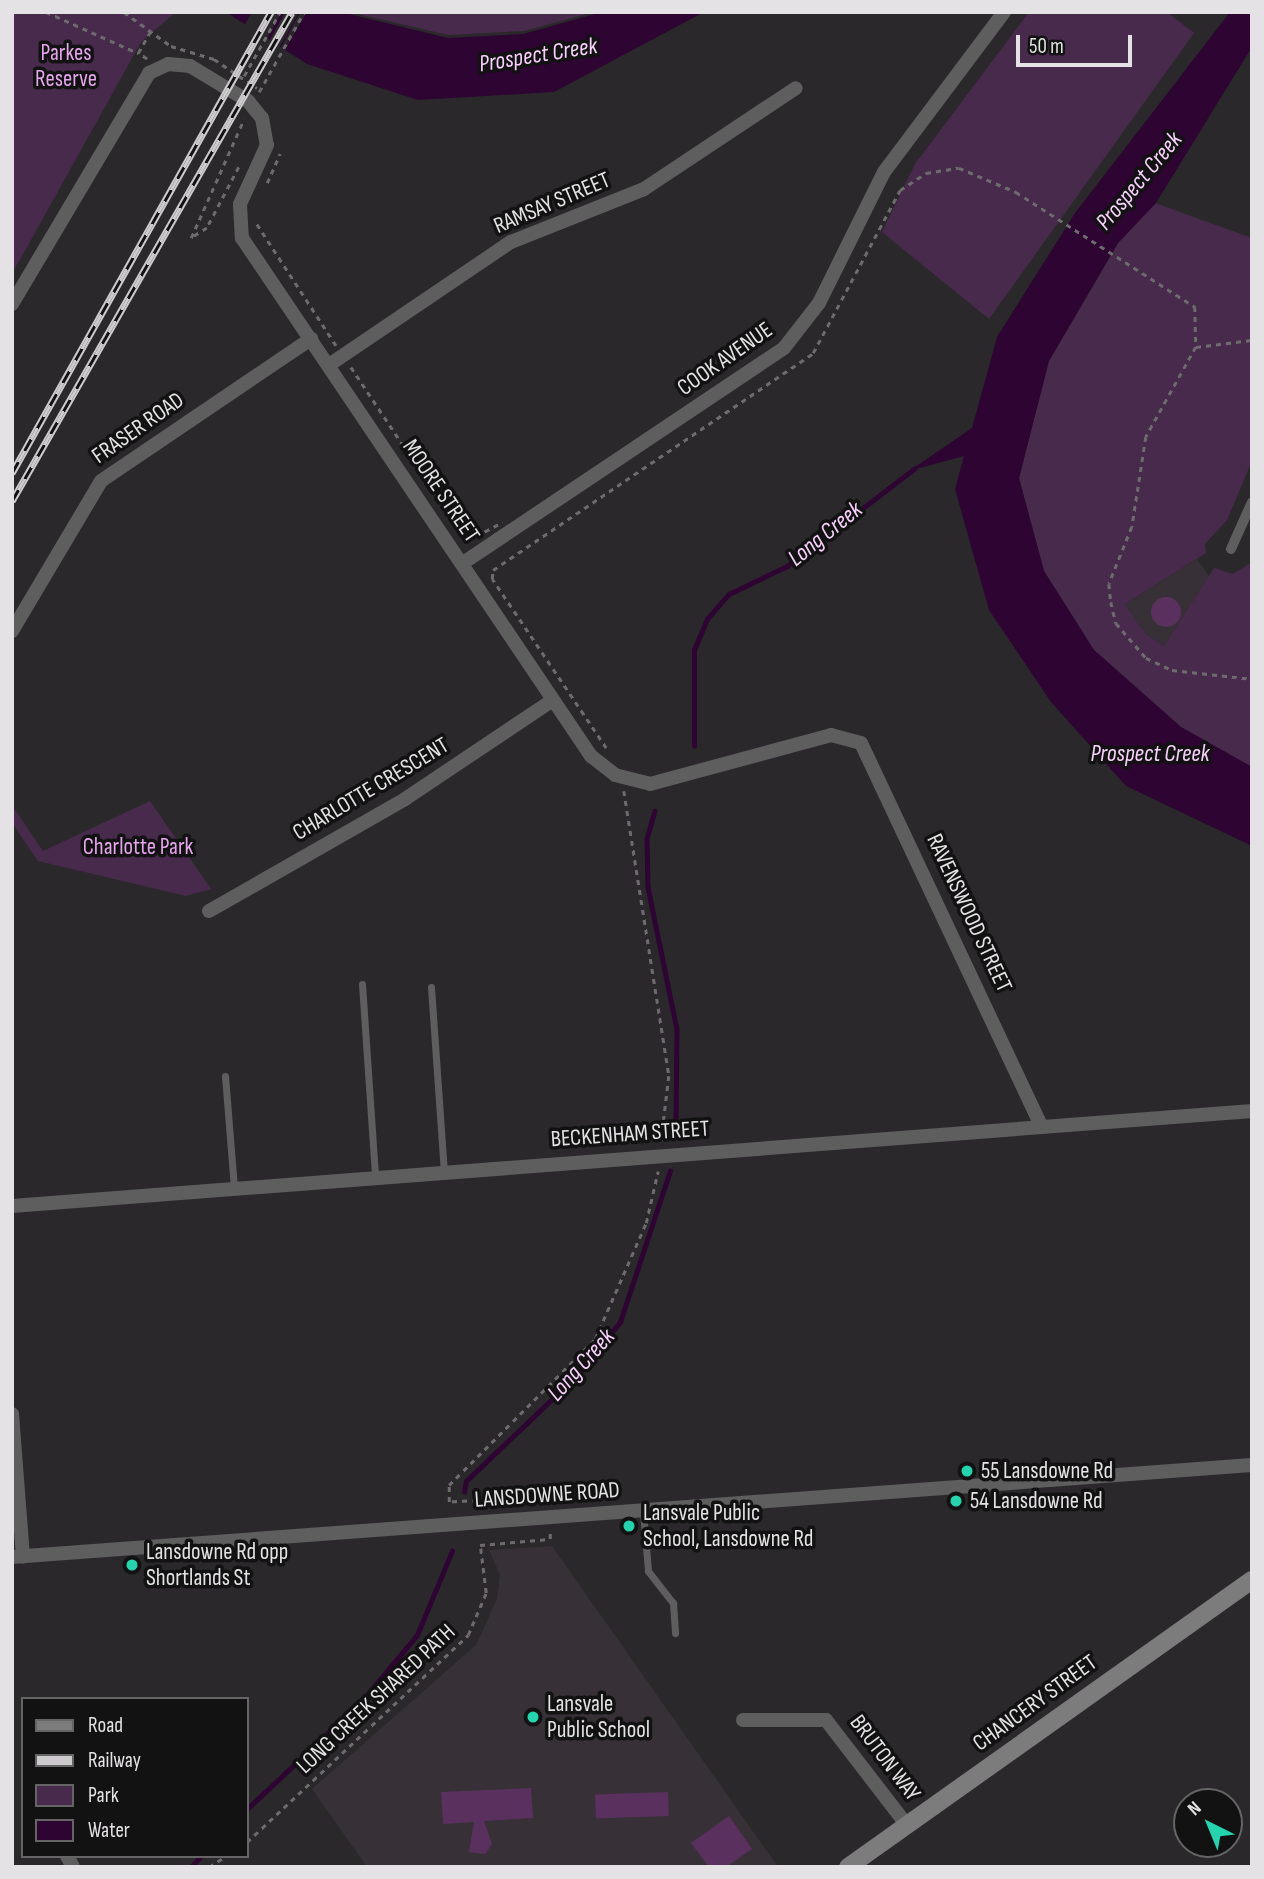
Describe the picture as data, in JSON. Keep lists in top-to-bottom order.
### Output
{
  "streets": {
    "main road": ["CHANCERY STREET"],
    "street": [
      "RAMSAY STREET",
      "COOK AVENUE",
      "FRASER ROAD",
      "MOORE STREET",
      "CHARLOTTE CRESCENT",
      "RAVENSWOOD STREET",
      "BECKENHAM STREET",
      "LANSDOWNE ROAD",
      "BRUTON WAY"
    ],
    "path": ["LONG CREEK SHARED PATH"]
  },
  "crossings": [
    ["RAMSAY STREET", "MOORE STREET"],
    ["COOK AVENUE", "MOORE STREET"],
    ["FRASER ROAD", "MOORE STREET"],
    ["MOORE STREET", "CHARLOTTE CRESCENT"],
    ["MOORE STREET", "RAVENSWOOD STREET"],
    ["RAVENSWOOD STREET", "BECKENHAM STREET"],
    ["CHANCERY STREET", "BRUTON WAY"]
  ],
  "water": ["Prospect Creek", "Long Creek"],
  "parks": ["Parkes Reserve", "Charlotte Park"],
  "places": [
    "55 Lansdowne Rd",
    "54 Lansdowne Rd",
    "Lansvale Public School, Lansdowne Rd",
    "Lansdowne Rd opp Shortlands St",
    "Lansvale Public School"
  ],
  "legend": [
    "Road",
    "Railway",
    "Park",
    "Water"
  ],
  "scale_bar": "50 m",
  "north": "top left"
}
